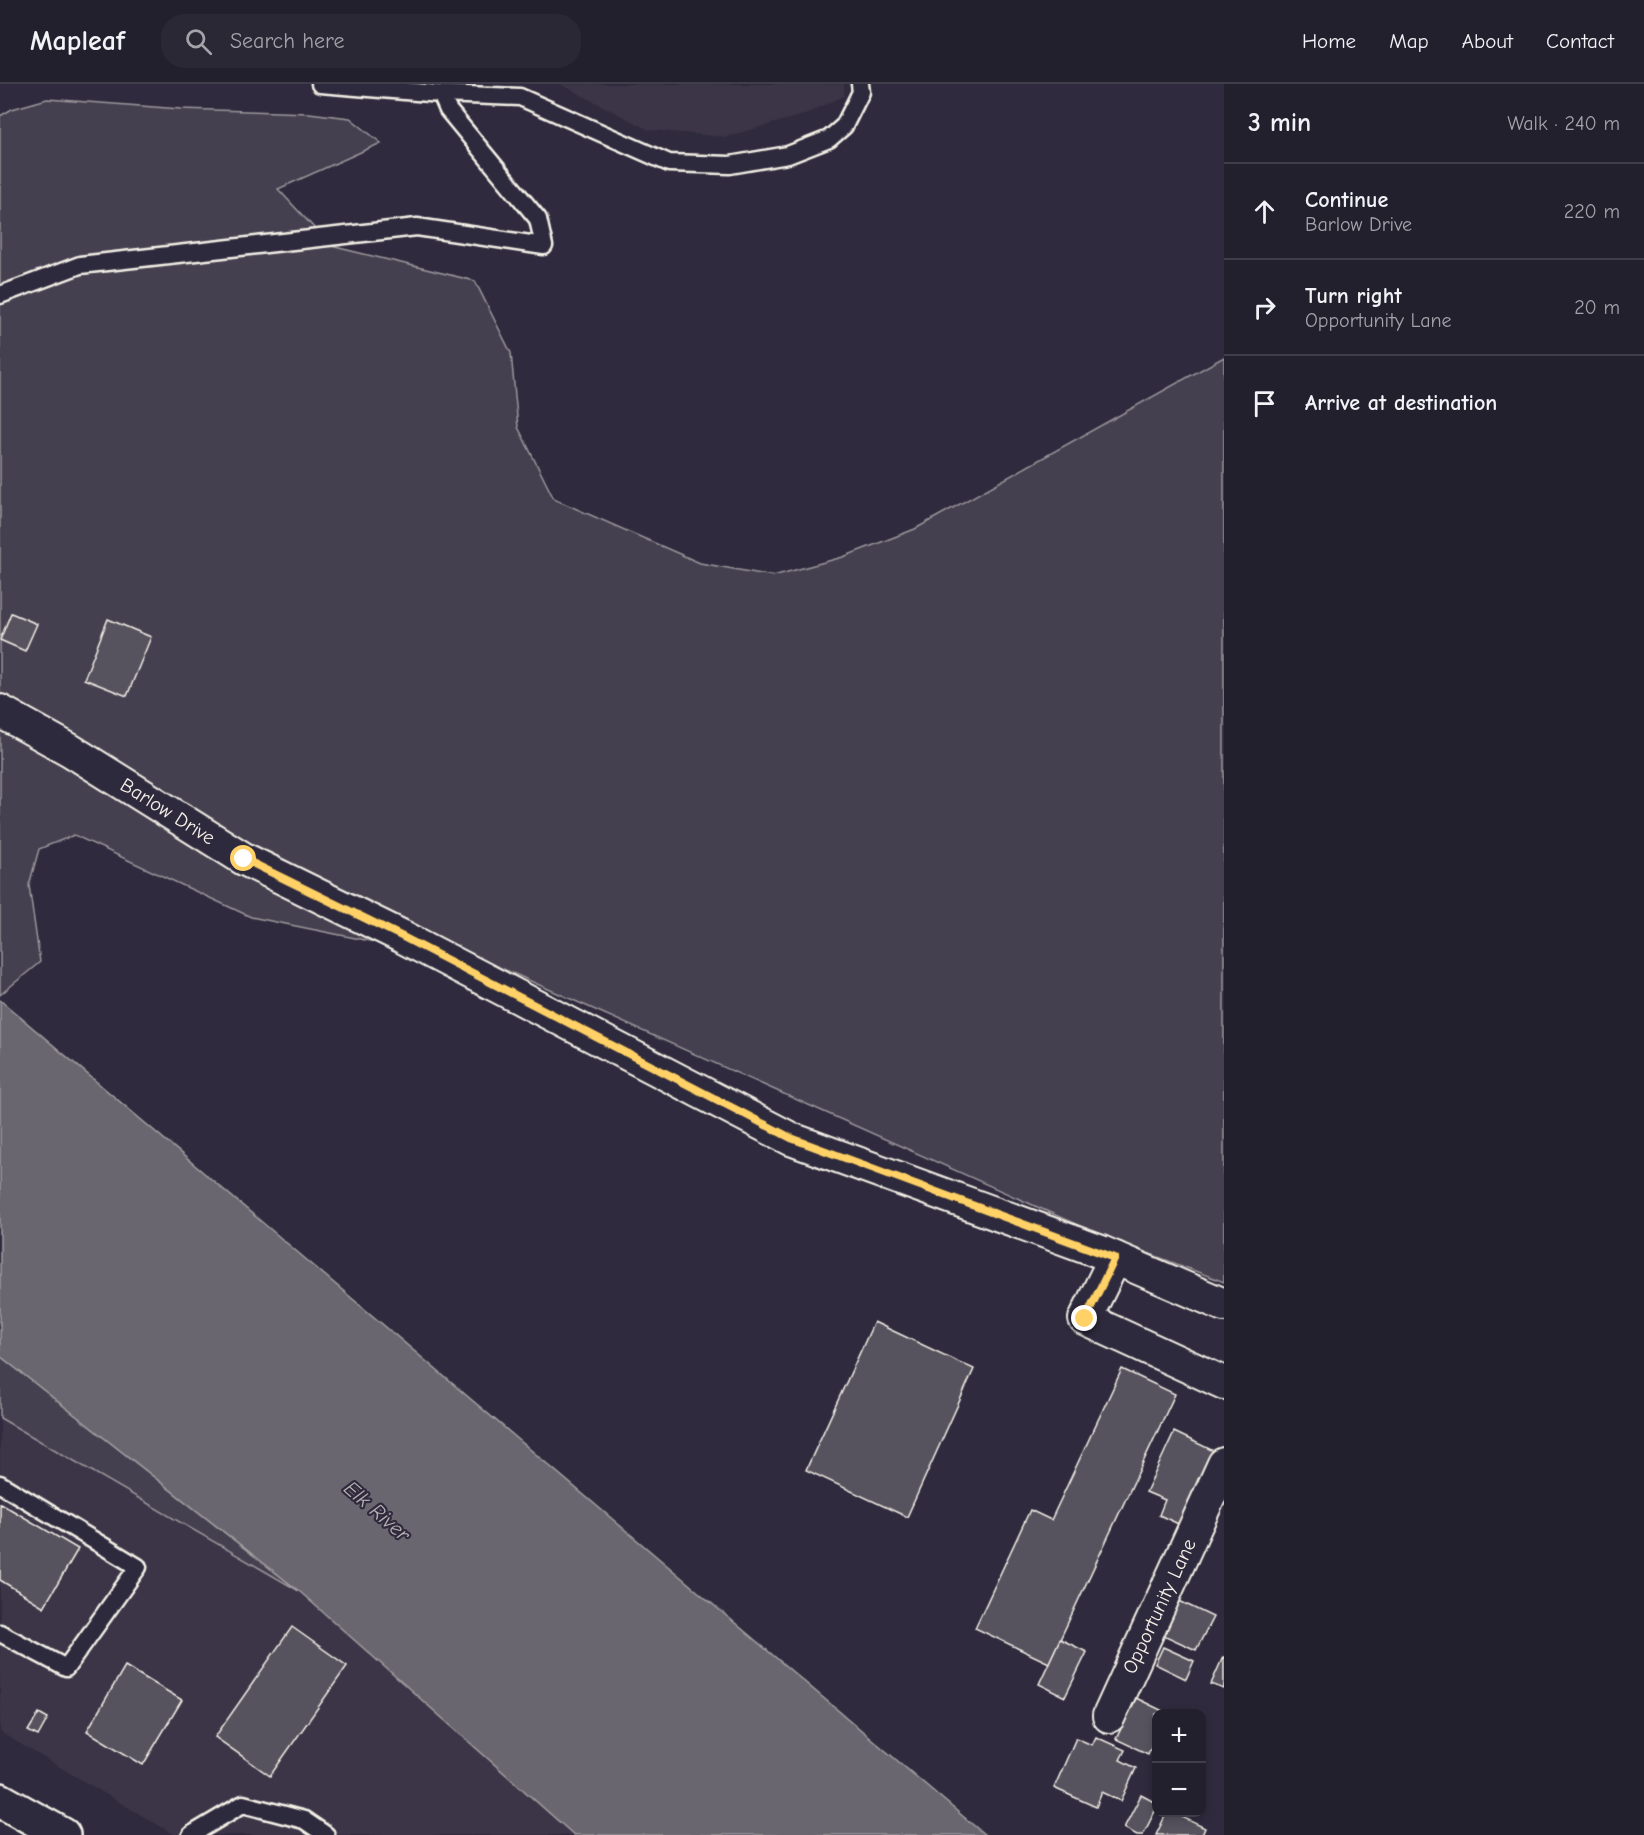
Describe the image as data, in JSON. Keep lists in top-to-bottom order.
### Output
{
  "streets": {
    "street": ["Barlow Drive", "Opportunity Lane"]
  },
  "water": ["Elk River"],
  "page": {
    "header": "Mapleaf",
    "search": "Search here",
    "nav": [
      "Home",
      "Map",
      "About",
      "Contact"
    ],
    "heading": ["3 min", "Walk · 240 m"],
    "list": [
      ["Continue", "Barlow Drive", "220 m"],
      ["Turn right", "Opportunity Lane", "20 m"],
      "Arrive at destination"
    ],
    "map_buttons": ["+", "−"]
  }
}
